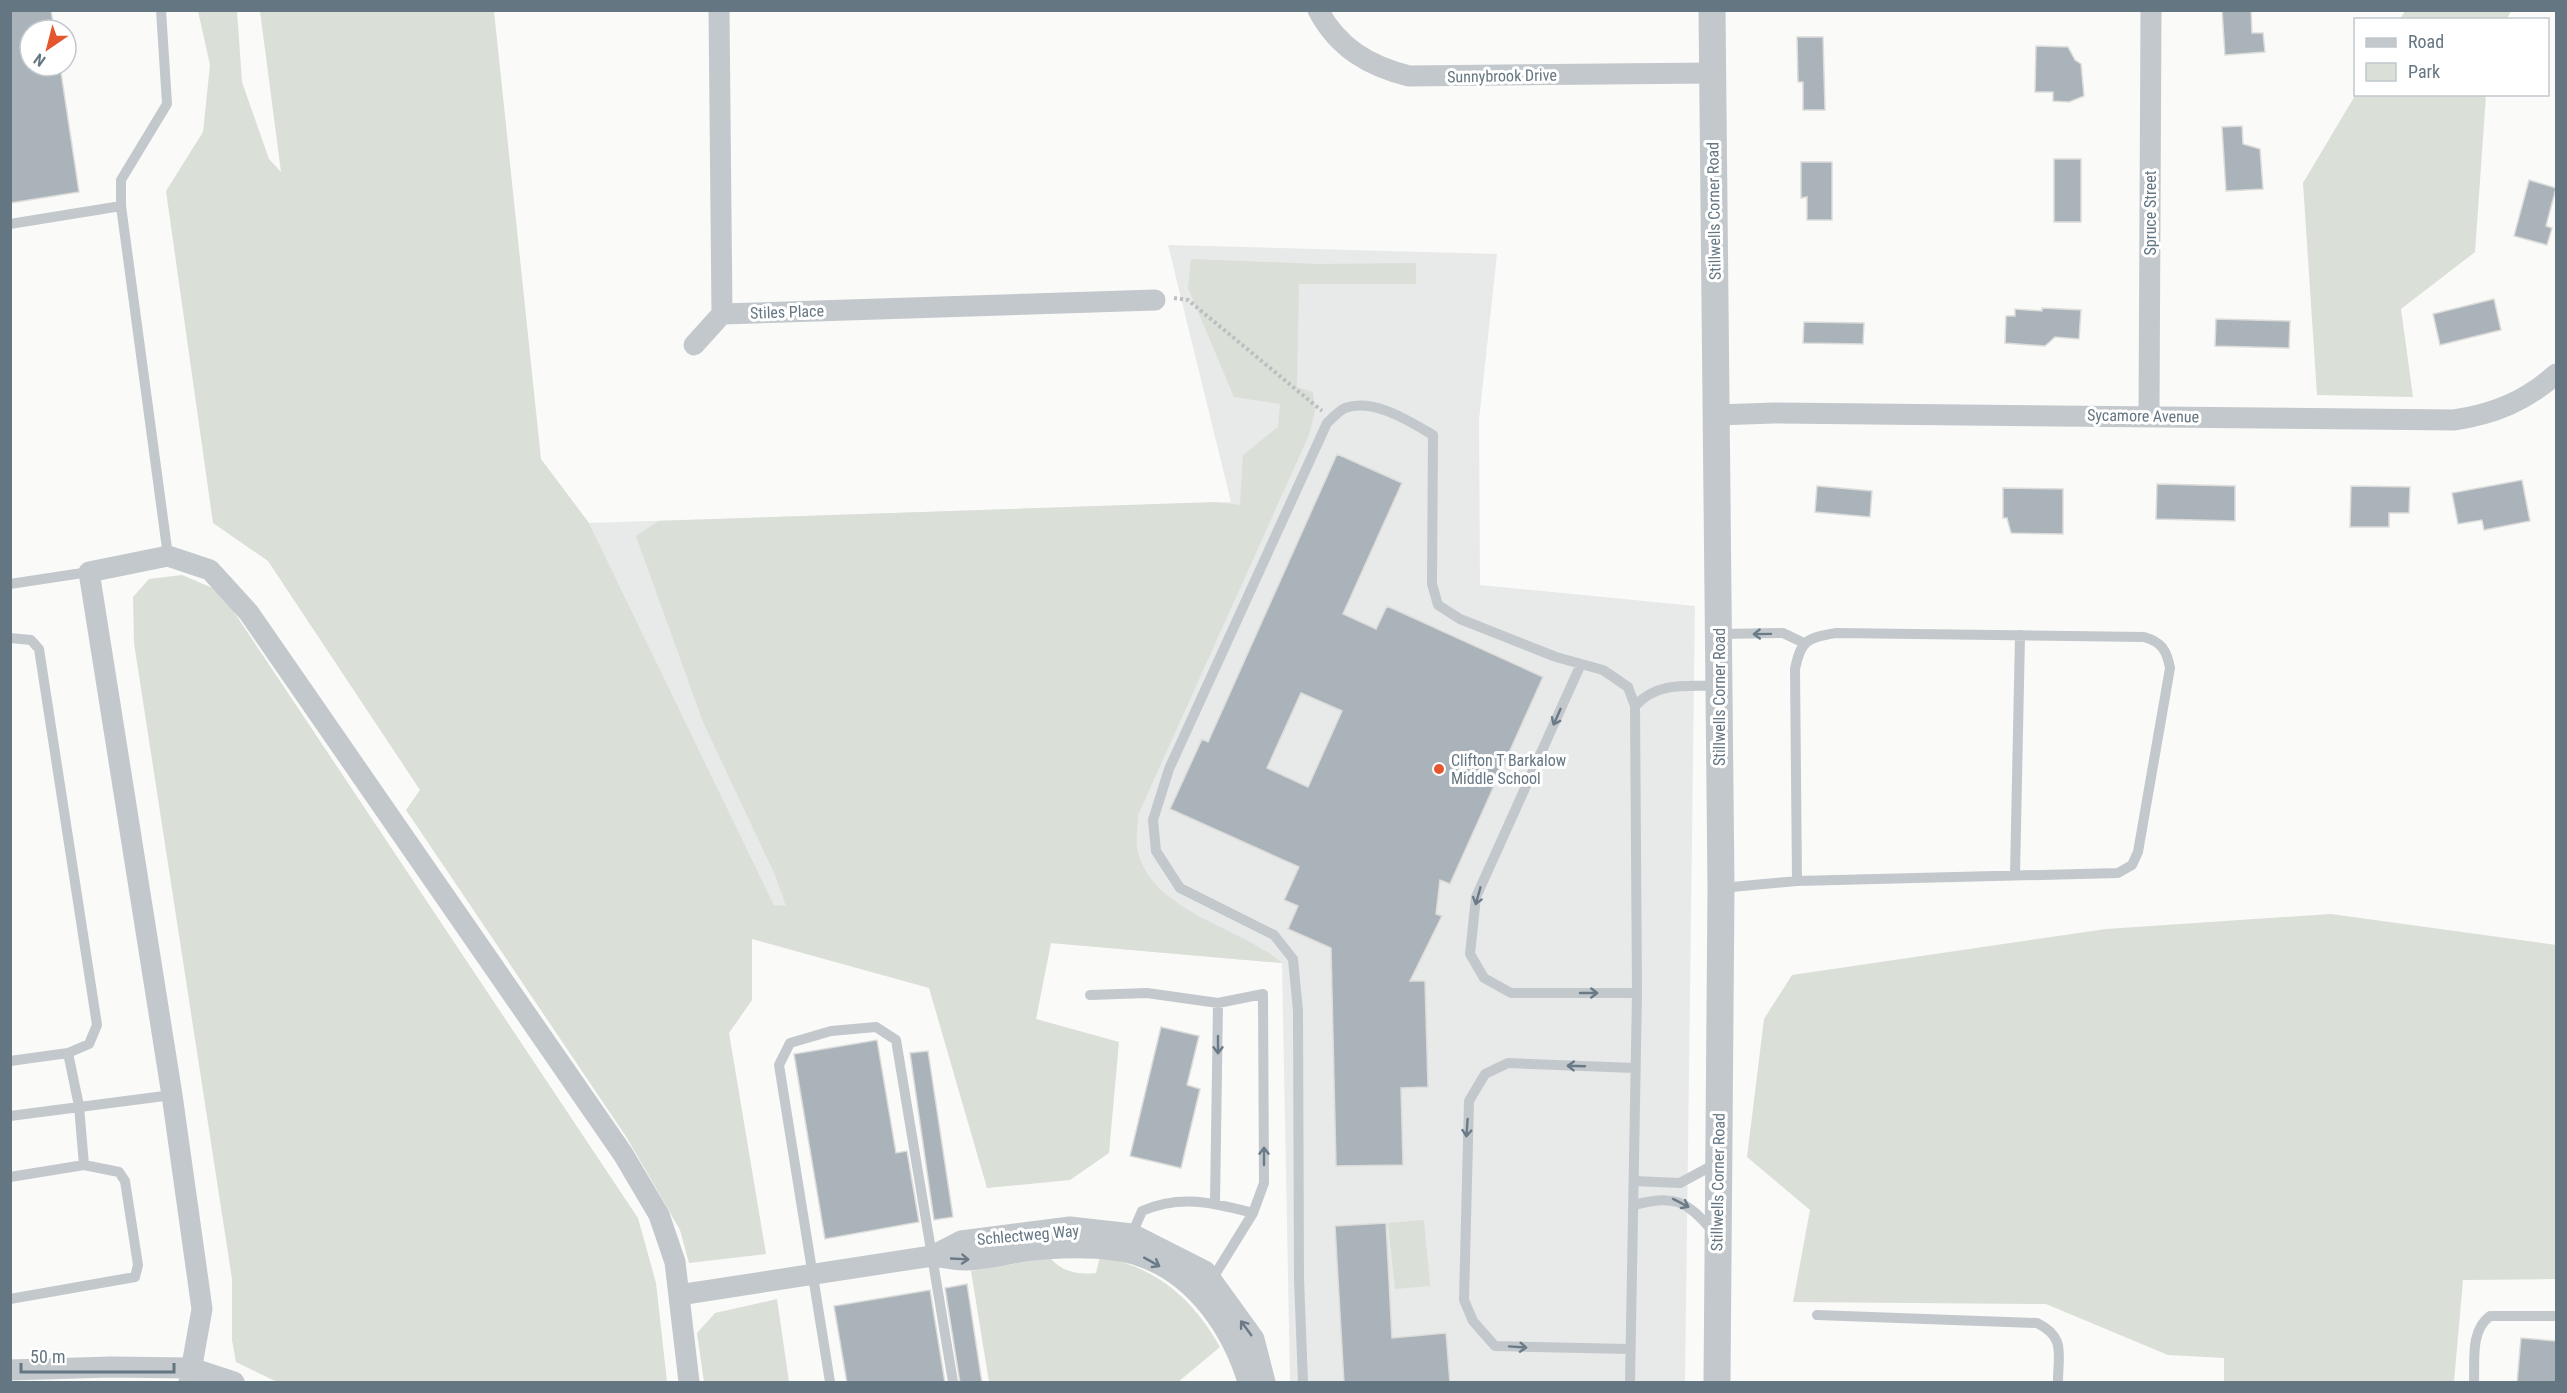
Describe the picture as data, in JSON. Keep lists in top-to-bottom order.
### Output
{
  "streets": {
    "street": [
      "Sunnybrook Drive",
      "Stillwells Corner Road",
      "Spruce Street",
      "Stiles Place",
      "Sycamore Avenue",
      "Schlectweg Way"
    ]
  },
  "crossings": [
    ["Sunnybrook Drive", "Stillwells Corner Road"],
    ["Stillwells Corner Road", "Sycamore Avenue"],
    ["Spruce Street", "Sycamore Avenue"]
  ],
  "places": ["Clifton T Barkalow Middle School"],
  "legend": ["Road", "Park"],
  "scale_bar": "50 m",
  "north": "bottom left"
}
